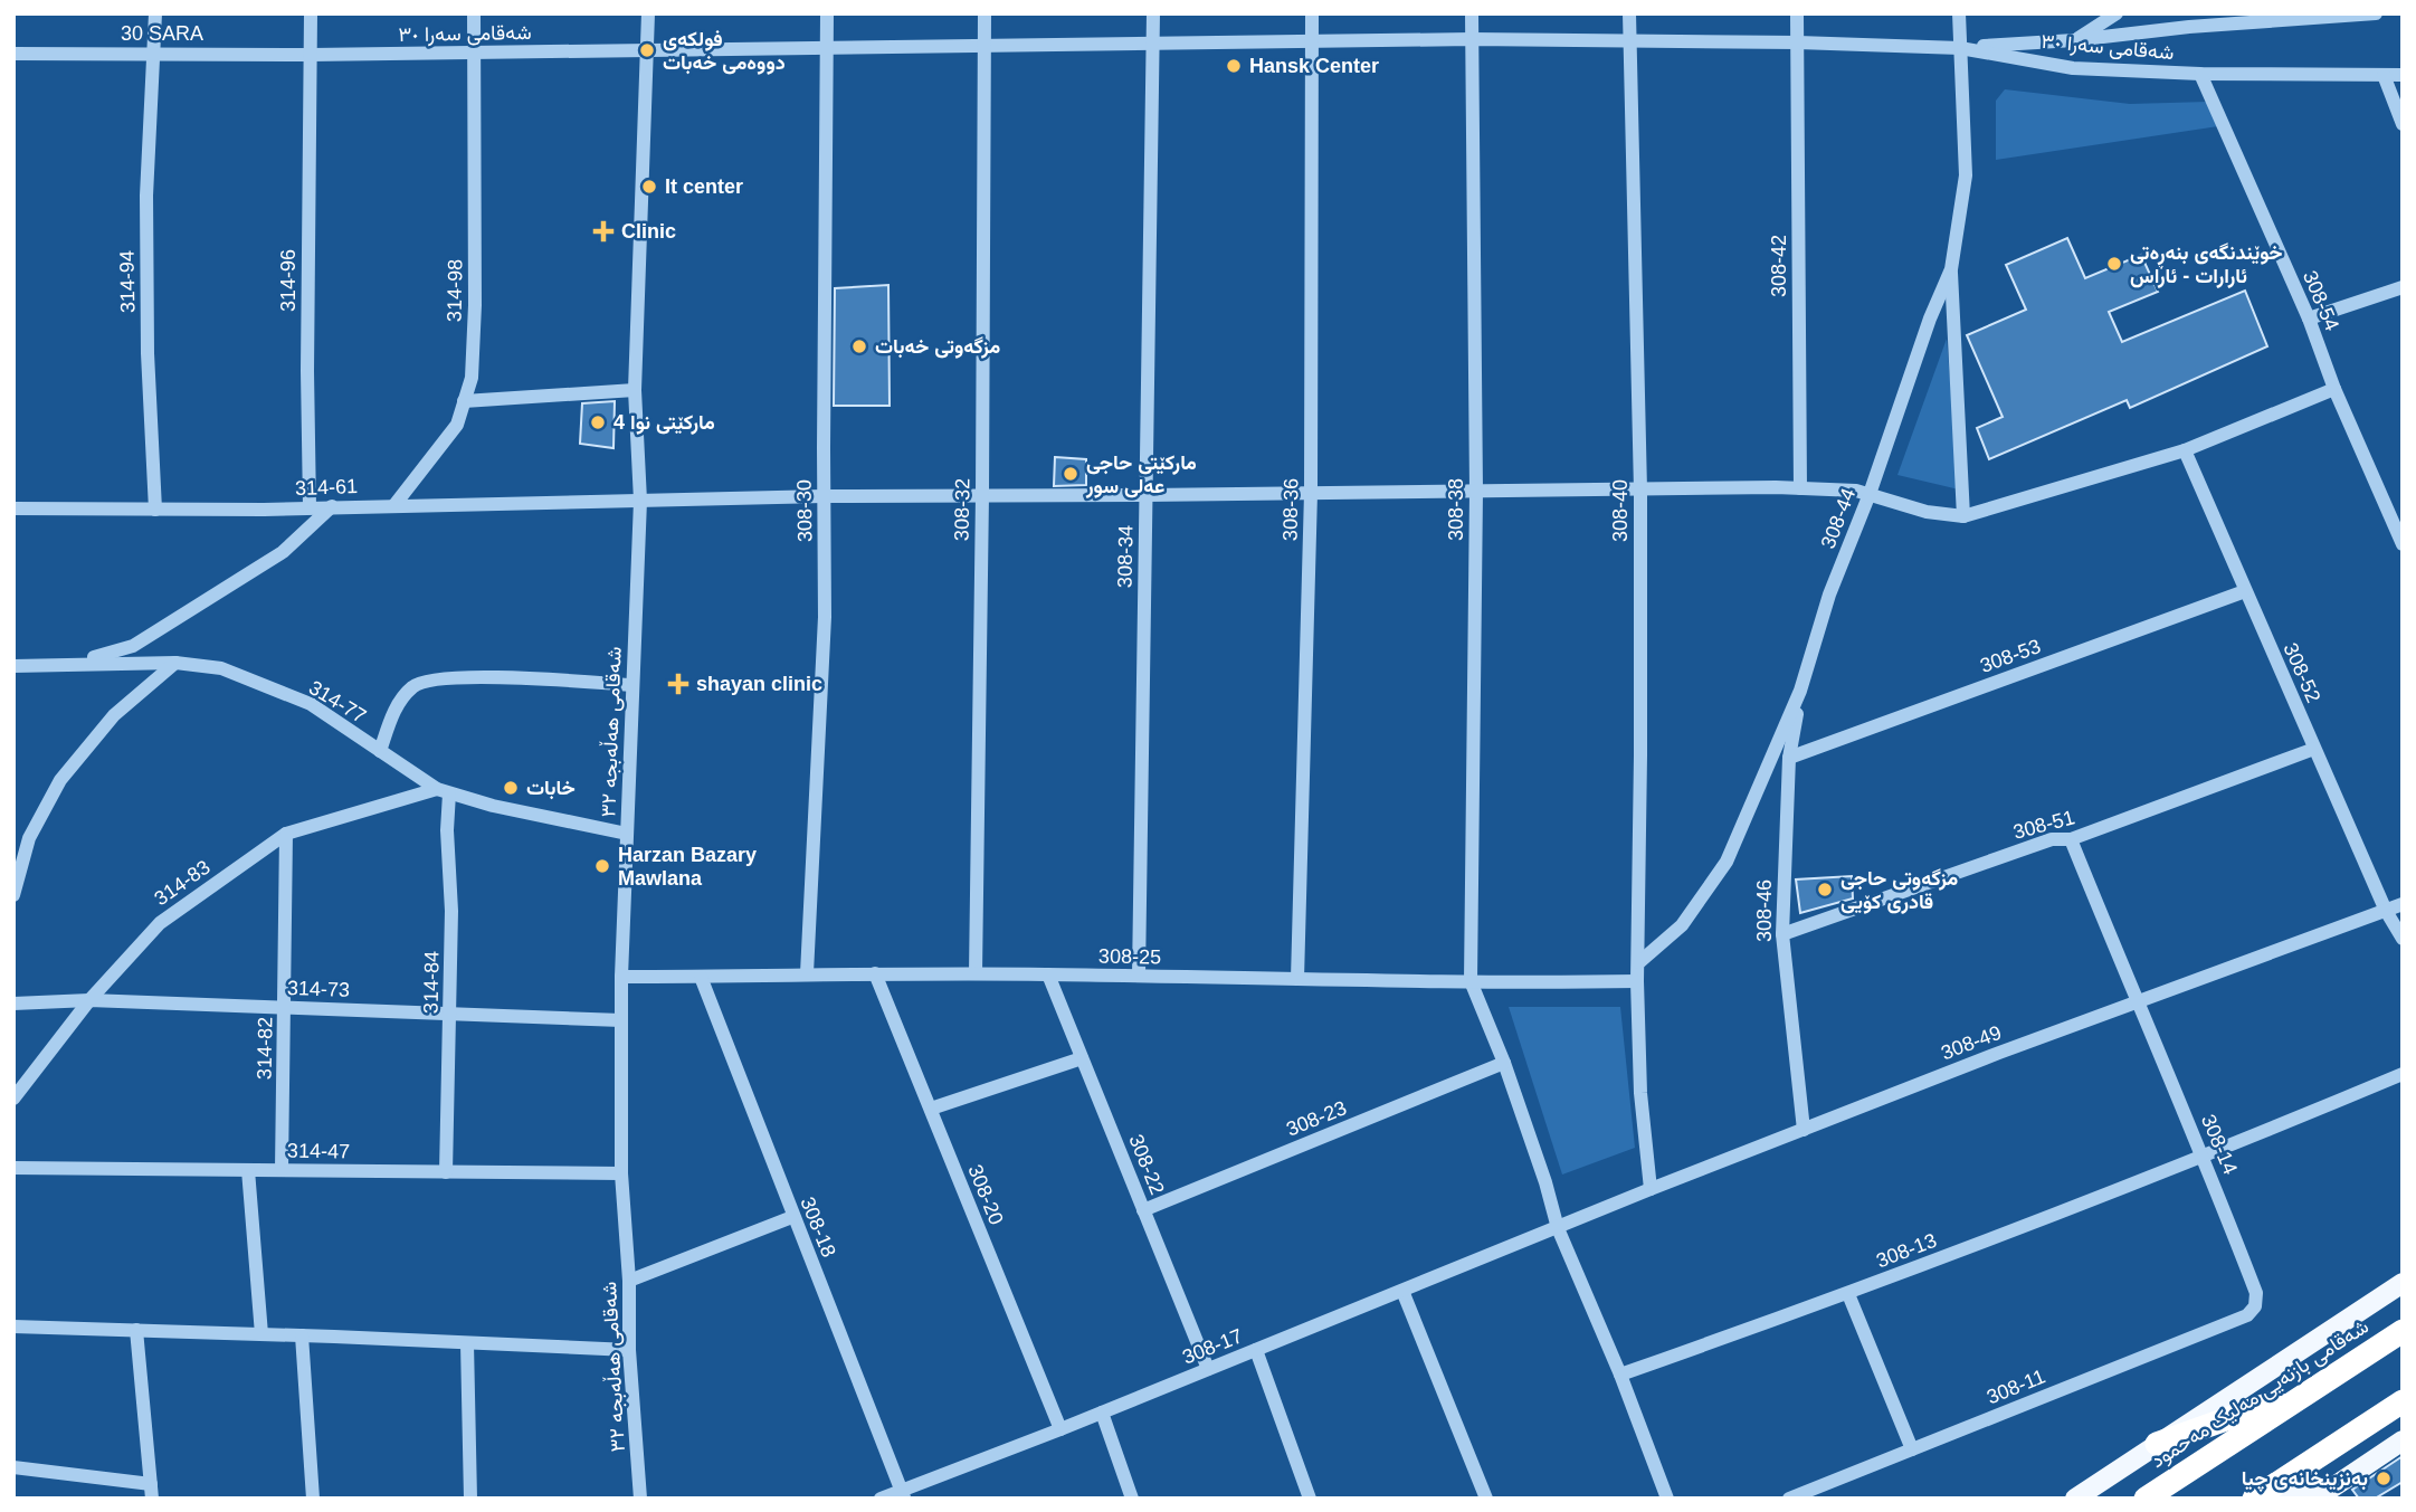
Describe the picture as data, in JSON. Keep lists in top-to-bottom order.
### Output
{
  "streets": {
    "highway": ["شەقامی بازنەیی مەلیک مەحمود"],
    "street": [
      "30 SARA",
      "شەقامی سەرا ٣٠",
      "308-42",
      "314-96",
      "314-94",
      "314-98",
      "308-54",
      "314-61",
      "308-32",
      "308-36",
      "308-38",
      "308-30",
      "308-40",
      "308-44",
      "308-34",
      "308-53",
      "308-52",
      "314-77",
      "شەقامی هەڵەبجە ٣٢",
      "308-51",
      "314-83",
      "308-46",
      "308-25",
      "314-84",
      "314-73",
      "308-49",
      "314-82",
      "308-23",
      "308-14",
      "314-47",
      "308-22",
      "308-20",
      "308-18",
      "308-13",
      "308-17",
      "308-11"
    ]
  },
  "crossings": [
    ["30 SARA", "شەقامی سەرا ٣٠"],
    ["30 SARA", "314-96"],
    ["30 SARA", "314-94"],
    ["شەقامی سەرا ٣٠", "308-42"],
    ["شەقامی سەرا ٣٠", "314-96"],
    ["شەقامی سەرا ٣٠", "314-98"],
    ["شەقامی سەرا ٣٠", "308-54"],
    ["شەقامی سەرا ٣٠", "308-32"],
    ["شەقامی سەرا ٣٠", "308-36"],
    ["شەقامی سەرا ٣٠", "308-38"],
    ["شەقامی سەرا ٣٠", "308-30"],
    ["شەقامی سەرا ٣٠", "308-40"],
    ["شەقامی سەرا ٣٠", "308-44"],
    ["شەقامی سەرا ٣٠", "308-34"],
    ["شەقامی سەرا ٣٠", "شەقامی هەڵەبجە ٣٢"],
    ["308-42", "314-61"],
    ["314-96", "314-61"],
    ["314-94", "314-61"],
    ["314-98", "314-61"],
    ["314-61", "308-32"],
    ["314-61", "308-36"],
    ["314-61", "308-38"],
    ["314-61", "308-30"],
    ["314-61", "308-40"],
    ["314-61", "308-44"],
    ["314-61", "308-34"],
    ["314-61", "شەقامی هەڵەبجە ٣٢"],
    ["308-32", "308-25"],
    ["308-36", "308-25"],
    ["308-38", "308-25"],
    ["308-30", "308-25"],
    ["308-40", "308-44"],
    ["308-40", "308-25"],
    ["308-40", "308-49"],
    ["308-44", "308-46"],
    ["308-34", "308-25"],
    ["308-53", "308-52"],
    ["308-53", "308-46"],
    ["308-52", "308-51"],
    ["308-52", "308-49"],
    ["314-77", "شەقامی هەڵەبجە ٣٢"],
    ["314-77", "314-83"],
    ["314-77", "314-84"],
    ["شەقامی هەڵەبجە ٣٢", "308-25"],
    ["شەقامی هەڵەبجە ٣٢", "314-73"],
    ["شەقامی هەڵەبجە ٣٢", "314-47"],
    ["308-51", "308-46"],
    ["308-51", "308-14"],
    ["314-83", "314-84"],
    ["314-83", "314-73"],
    ["314-83", "314-82"],
    ["308-46", "308-49"],
    ["308-25", "308-22"],
    ["308-25", "308-20"],
    ["308-25", "308-18"],
    ["314-84", "314-73"],
    ["314-84", "314-47"],
    ["314-73", "314-82"],
    ["308-49", "308-14"],
    ["308-49", "308-17"],
    ["314-82", "314-47"],
    ["308-23", "308-22"],
    ["308-14", "308-13"],
    ["308-14", "308-11"],
    ["308-22", "308-17"],
    ["308-20", "308-17"],
    ["308-18", "308-17"]
  ],
  "places": {
    "other": [
      "فولکه‌ی دووه‌می خه‌بات",
      "Hansk Center",
      "It center",
      "خوێندنگەی بنەڕەتی ئارارات - ئاراس",
      "مزگەوتی خەبات",
      "مارکێتی نوا 4",
      "مارکێتی حاجی عەلی سور",
      "خابات",
      "Harzan Bazary Mawlana",
      "مزگەوتی حاجی قادری کۆیی",
      "بەنزینخانەی چیا"
    ],
    "health": ["Clinic", "shayan clinic"]
  }
}
